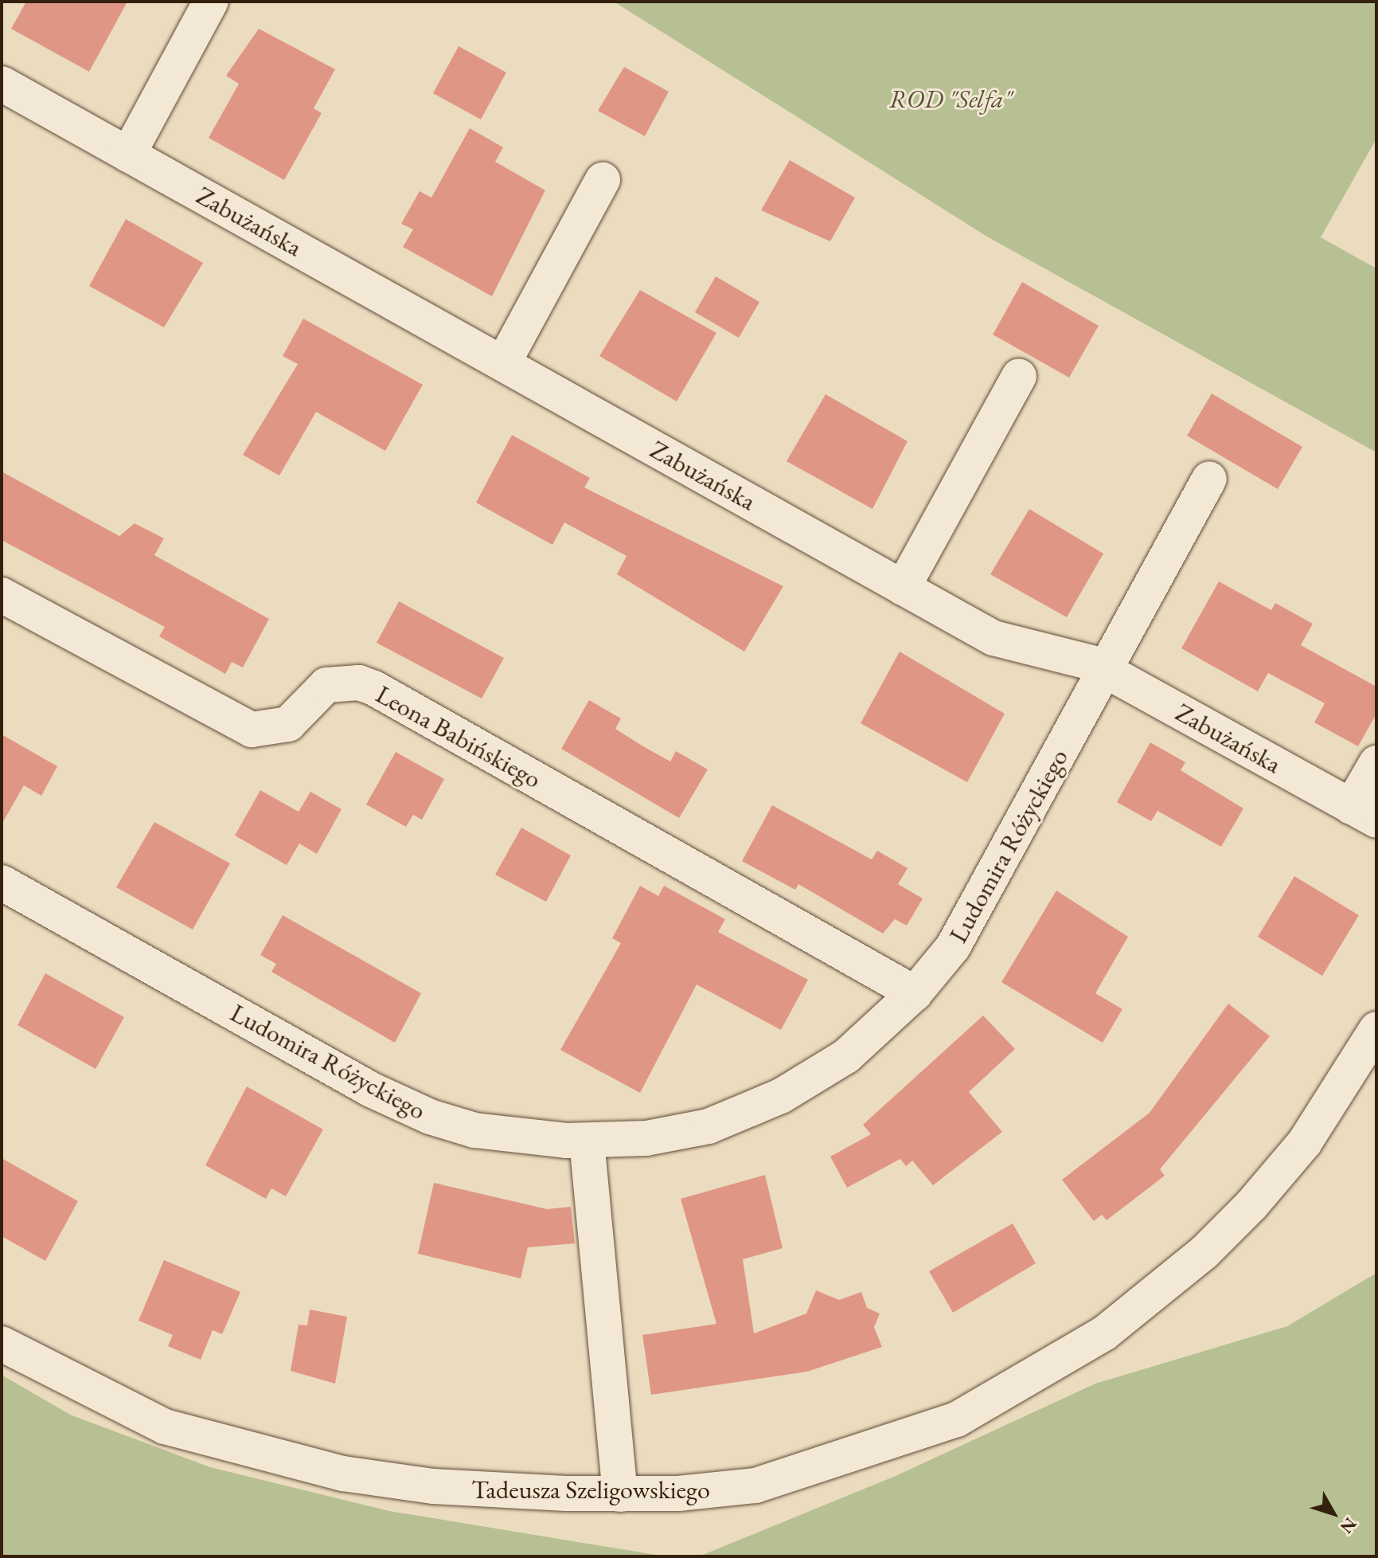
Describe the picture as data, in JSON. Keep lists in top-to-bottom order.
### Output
{
  "streets": {
    "street": [
      "Zabużańska",
      "Leona Babińskiego",
      "Ludomira Różyckiego",
      "Tadeusza Szeligowskiego"
    ]
  },
  "crossings": [
    ["Zabużańska", "Ludomira Różyckiego"],
    ["Leona Babińskiego", "Ludomira Różyckiego"]
  ],
  "parks": ["ROD \"Selfa\""],
  "north": "bottom right"
}
